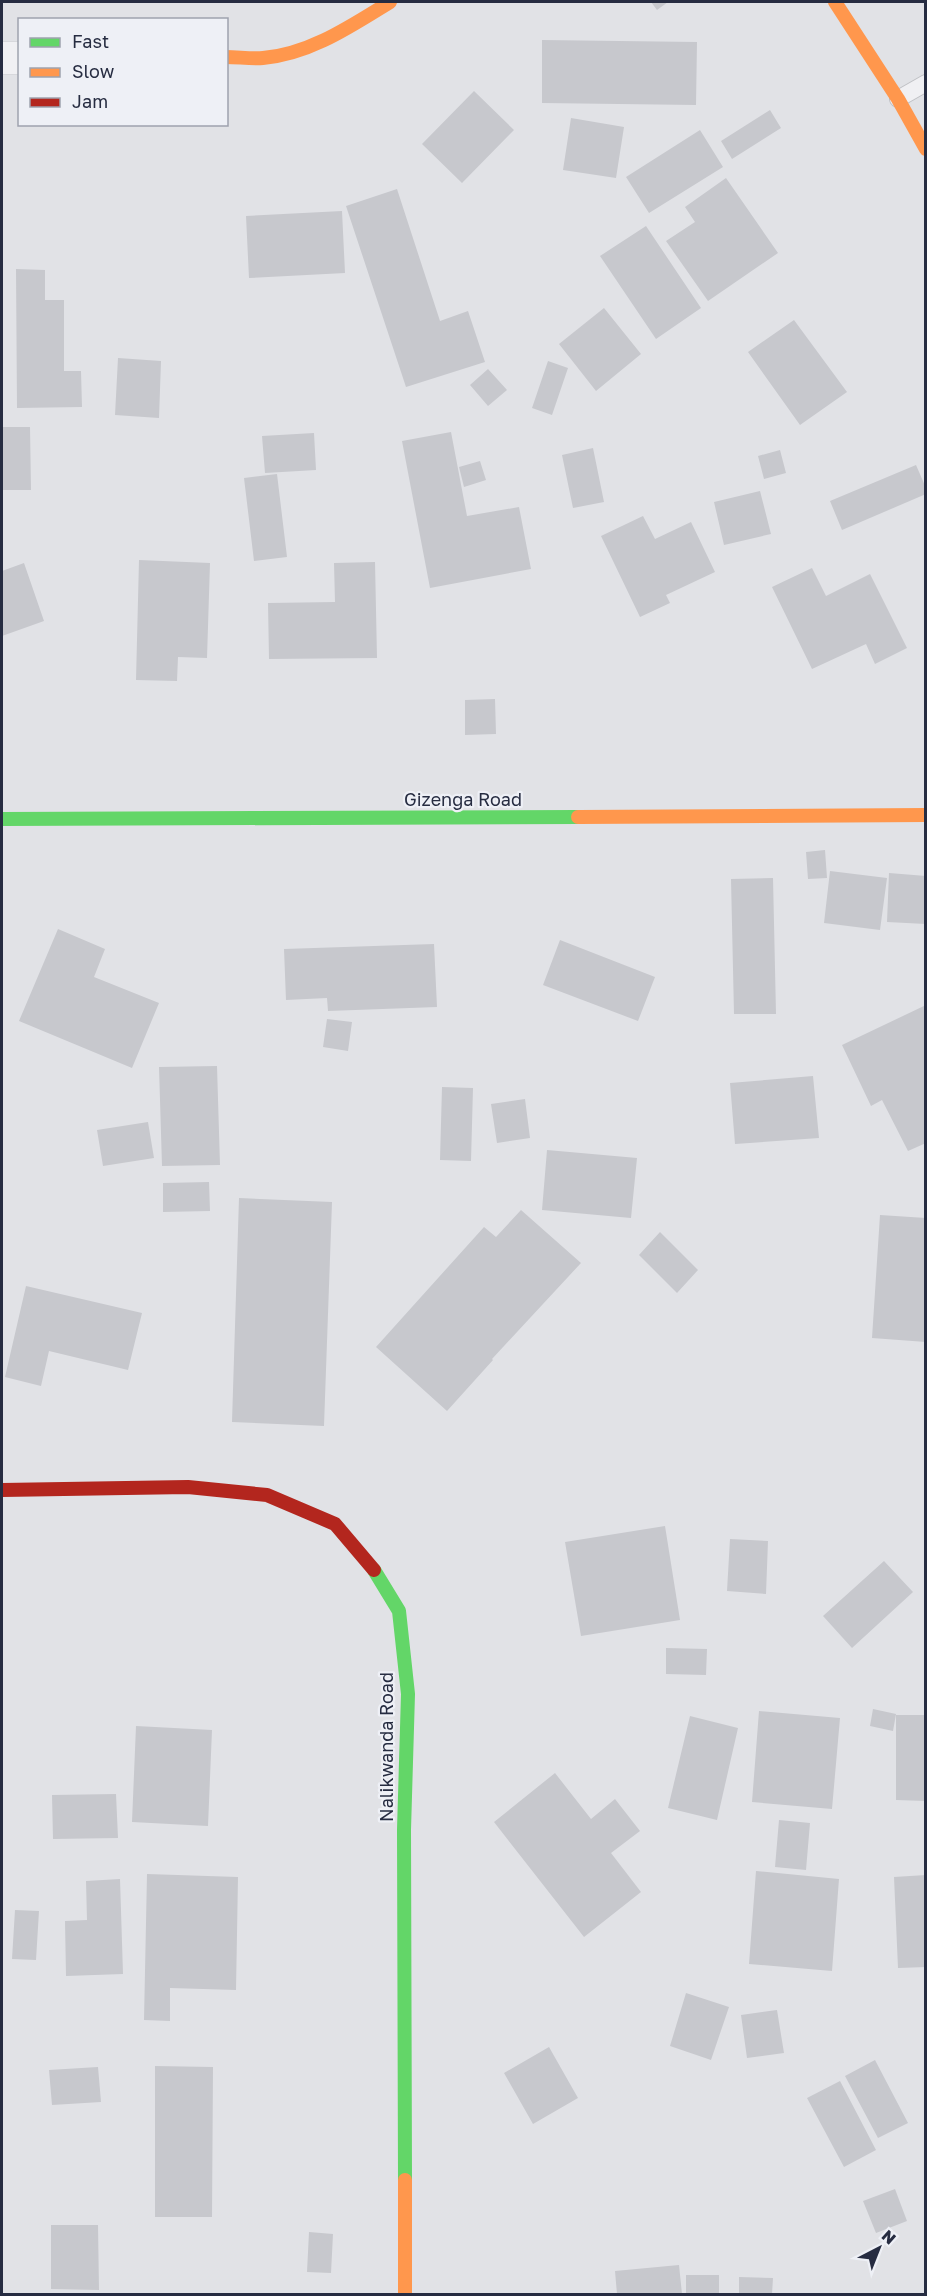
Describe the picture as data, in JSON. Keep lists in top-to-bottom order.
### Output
{
  "streets": {
    "street": ["Gizenga Road", "Nalikwanda Road"]
  },
  "legend": ["Fast", "Slow", "Jam"],
  "north": "top right"
}
